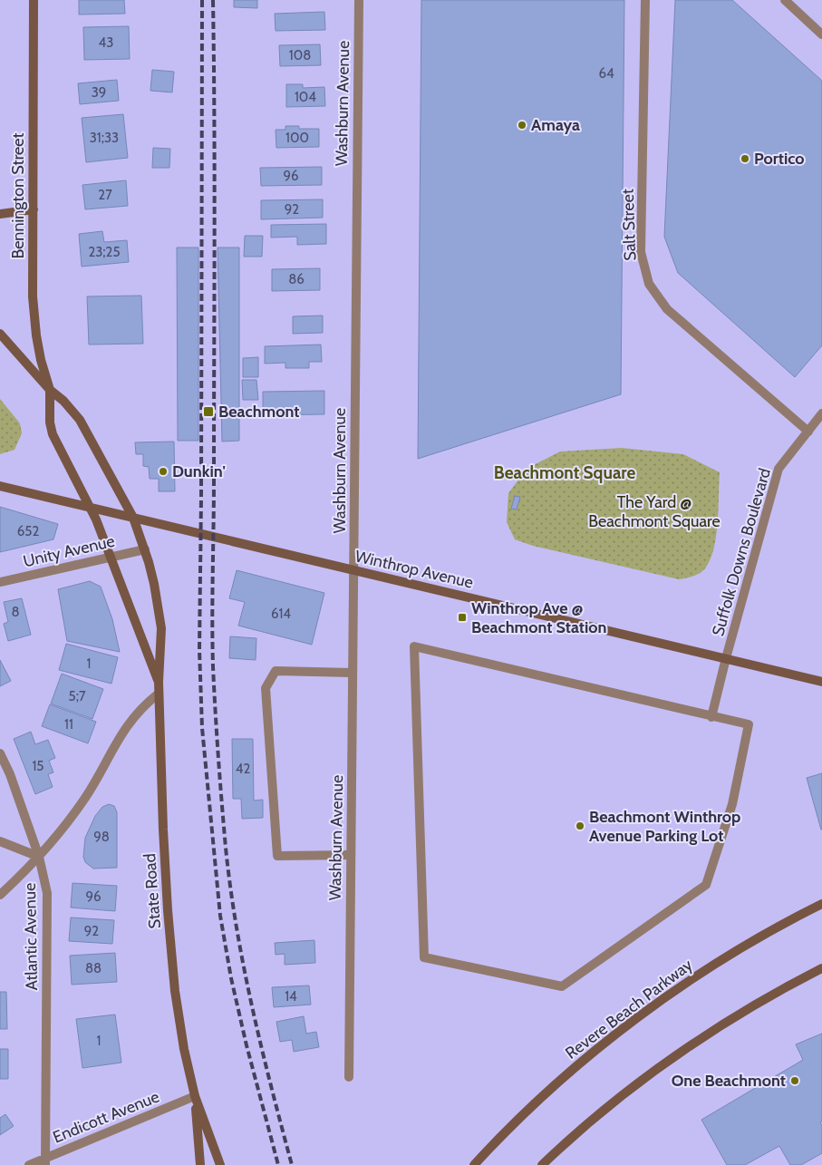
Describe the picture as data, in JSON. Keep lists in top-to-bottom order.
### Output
{
  "streets": {
    "main road": [
      "Bennington Street",
      "Winthrop Avenue",
      "State Road",
      "Revere Beach Parkway"
    ],
    "street": [
      "Washburn Avenue",
      "Salt Street",
      "Unity Avenue",
      "Suffolk Downs Boulevard",
      "Atlantic Avenue",
      "Endicott Avenue"
    ]
  },
  "crossings": [
    ["Washburn Avenue", "Winthrop Avenue"],
    ["Bennington Street", "Winthrop Avenue"],
    ["Bennington Street", "State Road"],
    ["Salt Street", "Suffolk Downs Boulevard"],
    ["Unity Avenue", "State Road"],
    ["Suffolk Downs Boulevard", "Winthrop Avenue"],
    ["Winthrop Avenue", "State Road"],
    ["State Road", "Endicott Avenue"],
    ["Atlantic Avenue", "Endicott Avenue"]
  ],
  "districts": ["Beachmont Square"],
  "parks": ["The Yard @ Beachmont Square"],
  "places": {
    "other": [
      "Amaya",
      "Portico",
      "Dunkin'",
      "Beachmont Winthrop Avenue Parking Lot",
      "One Beachmont"
    ],
    "transit": ["Beachmont", "Winthrop Ave @ Beachmont Station"]
  },
  "house_numbers": [
    "43",
    "108",
    "64",
    "39",
    "104",
    "31;33",
    "100",
    "96",
    "27",
    "92",
    "23;25",
    "86",
    "652",
    "8",
    "614",
    "1",
    "5;7",
    "11",
    "15",
    "42",
    "98",
    "96",
    "92",
    "88",
    "14",
    "1"
  ]
}
